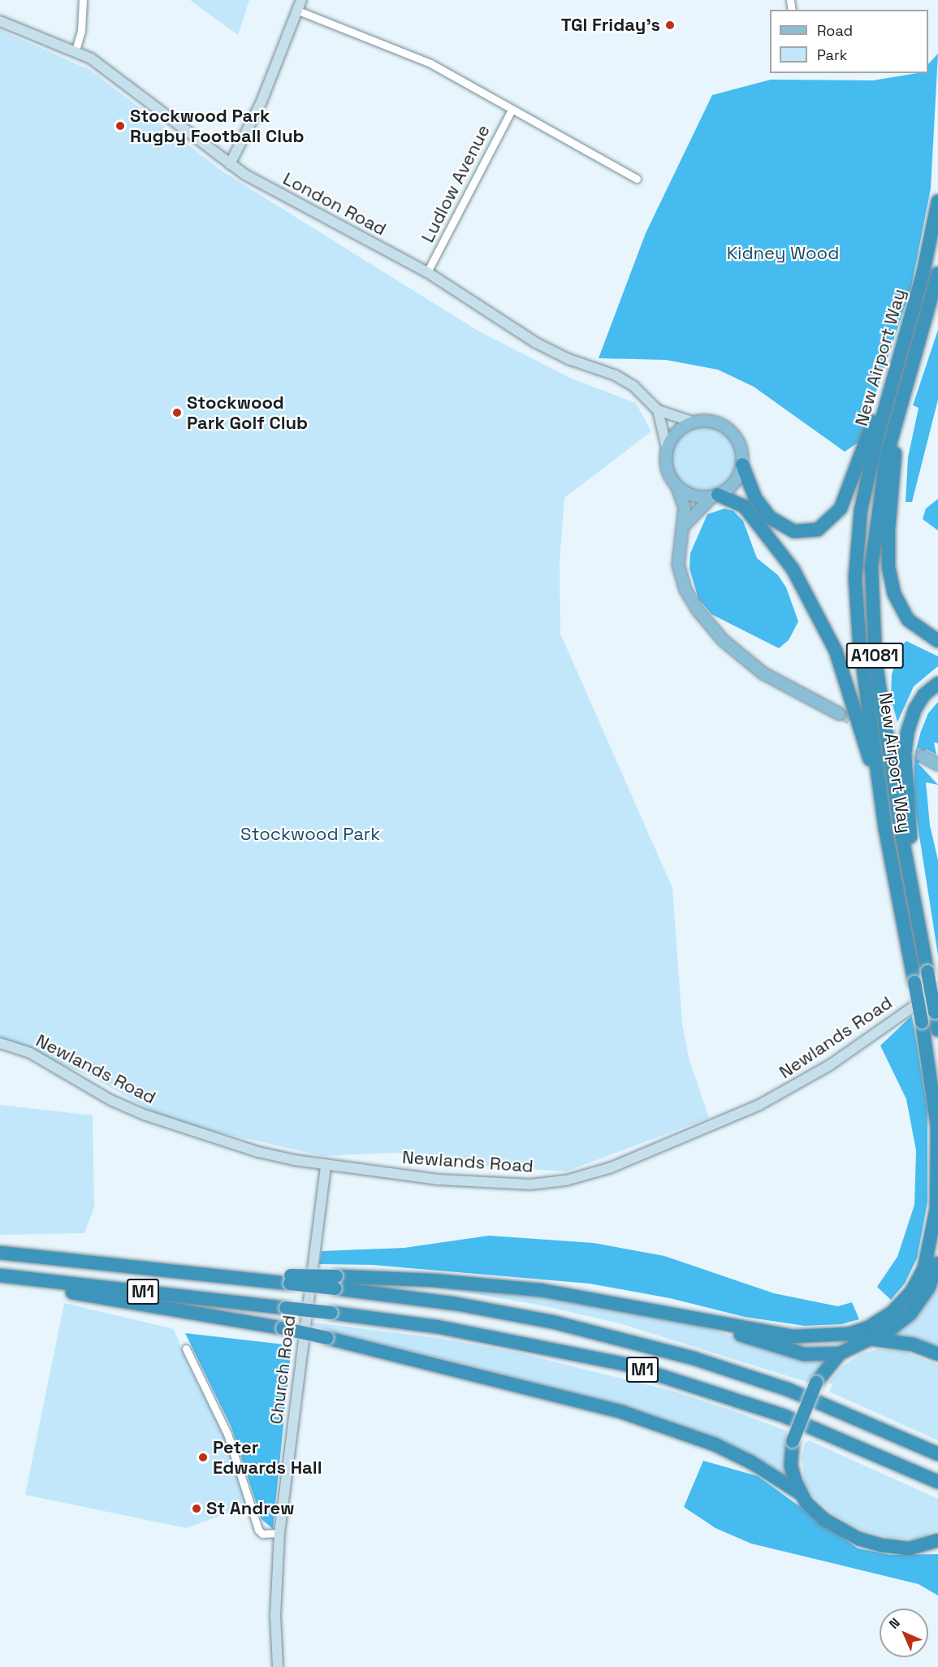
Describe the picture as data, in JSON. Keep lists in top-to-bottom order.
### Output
{
  "streets": {
    "highway": ["New Airport Way", "A1081", "M1"],
    "street": [
      "Ludlow Avenue",
      "London Road",
      "Newlands Road",
      "Church Road"
    ]
  },
  "crossings": [
    ["Ludlow Avenue", "London Road"],
    ["London Road", "A1081"],
    ["New Airport Way", "A1081"],
    ["Newlands Road", "Church Road"]
  ],
  "parks": ["Kidney Wood", "Stockwood Park"],
  "places": [
    "TGI Friday's",
    "Stockwood Park Rugby Football Club",
    "Stockwood Park Golf Club",
    "Peter Edwards Hall",
    "St Andrew"
  ],
  "legend": ["Road", "Park"],
  "north": "top left"
}
